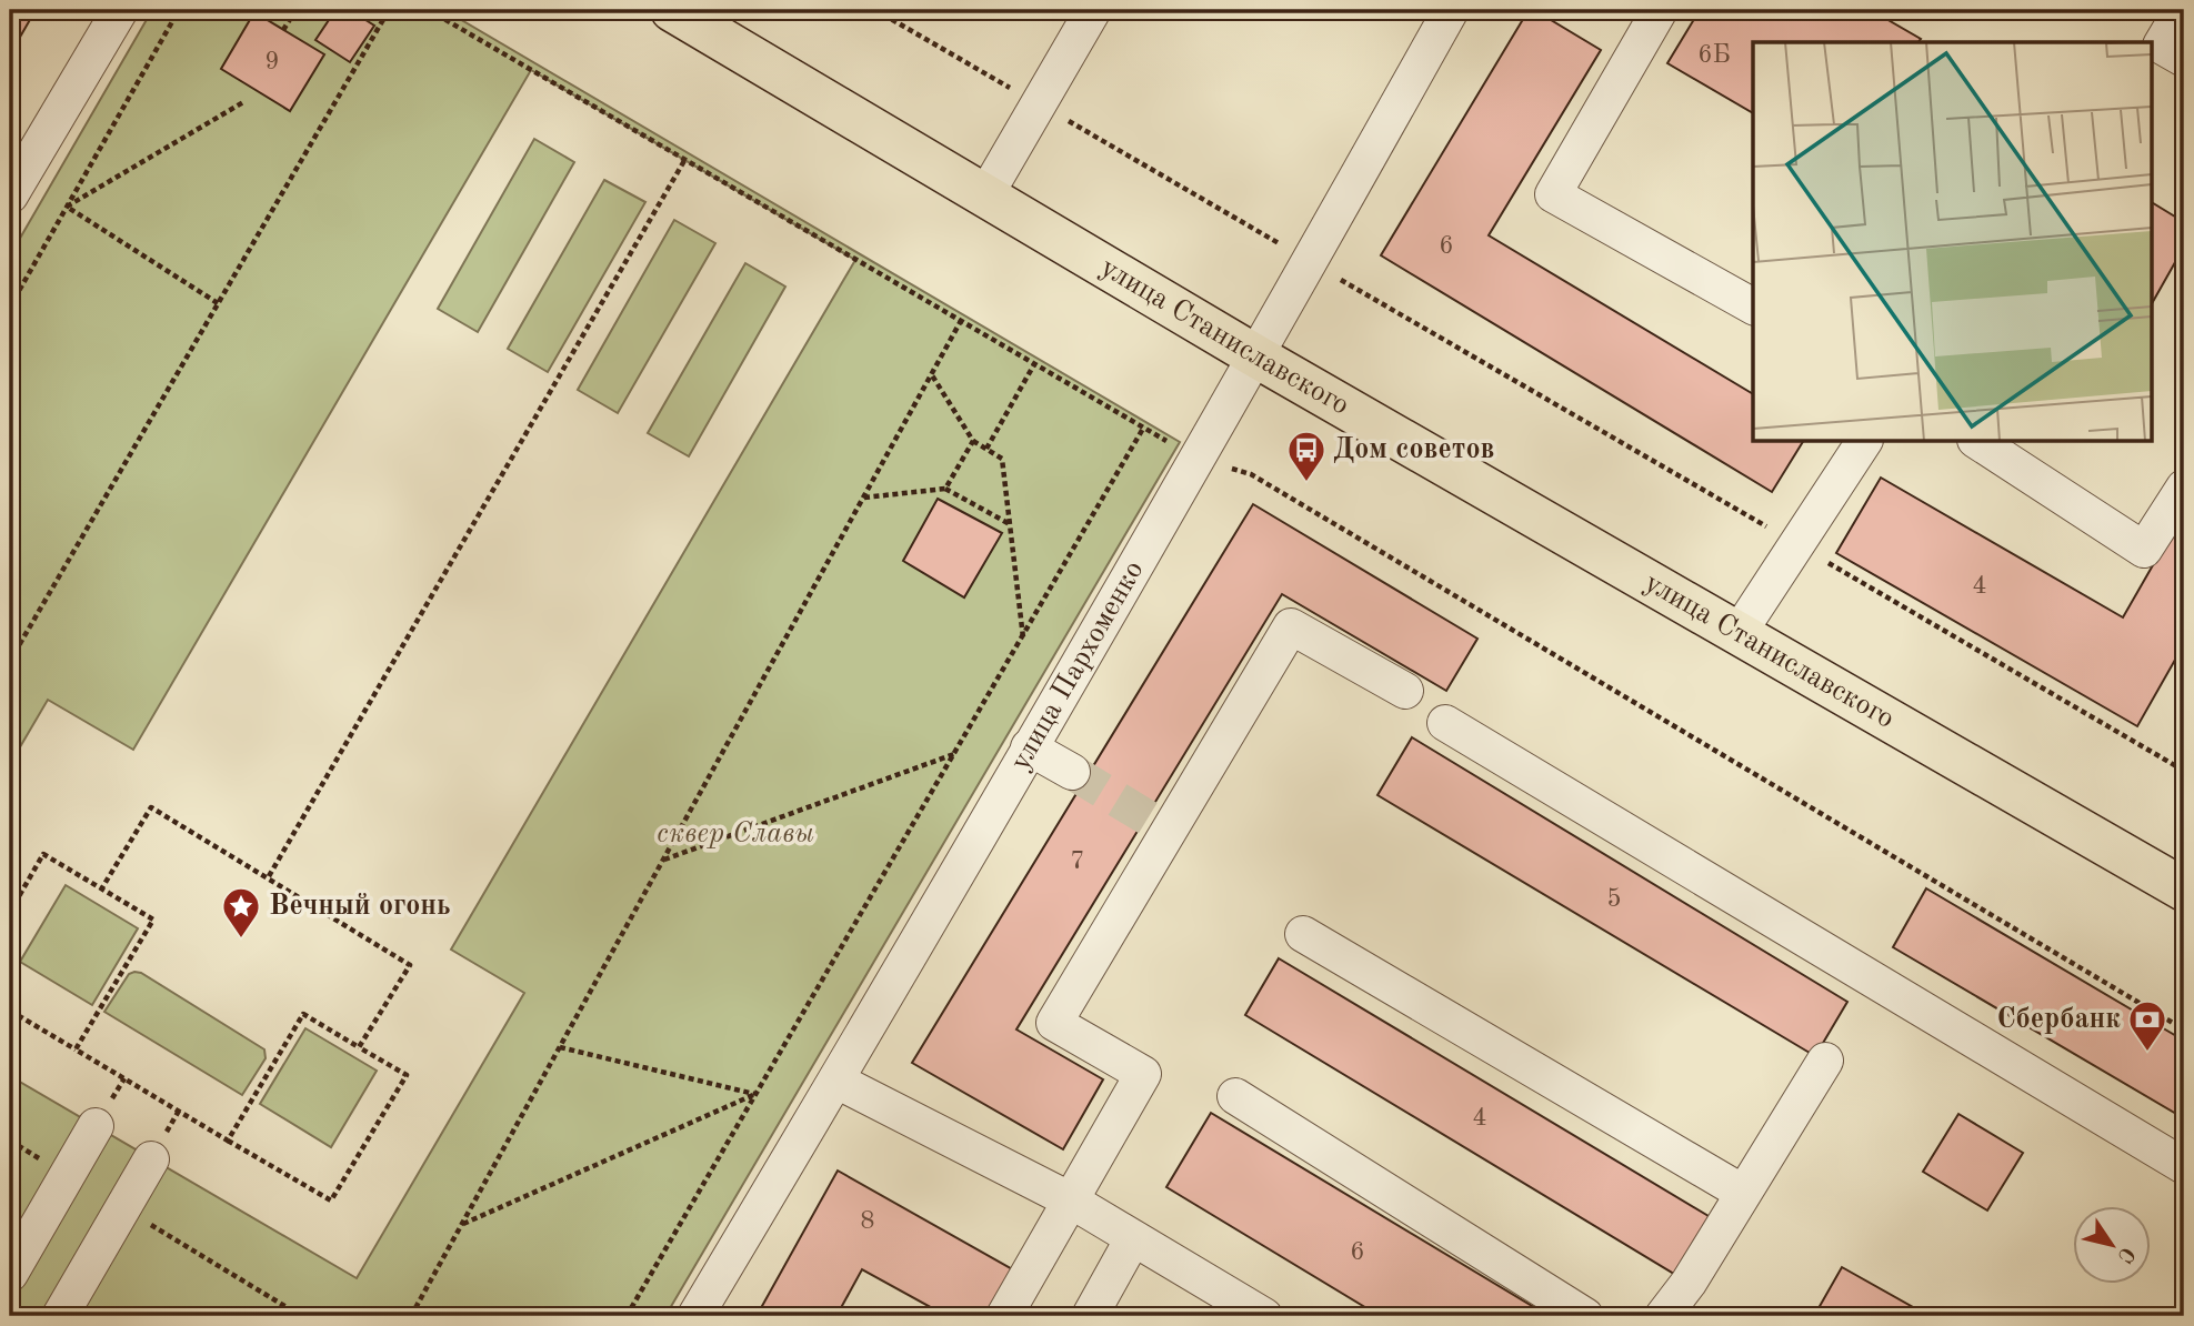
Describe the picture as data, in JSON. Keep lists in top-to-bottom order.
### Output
{
  "streets": {
    "main road": ["улица Станиславского"],
    "street": ["улица Пархоменко"]
  },
  "crossings": [
    ["улица Станиславского", "улица Пархоменко"]
  ],
  "parks": ["сквер Славы"],
  "places": {
    "bus stop": ["Дом советов"],
    "place": ["Вечный огонь"],
    "bank": ["Сбербанк"]
  },
  "house_numbers": [
    "6Б",
    "9",
    "6",
    "4",
    "7",
    "5",
    "4",
    "8",
    "6"
  ],
  "north": "bottom right"
}
